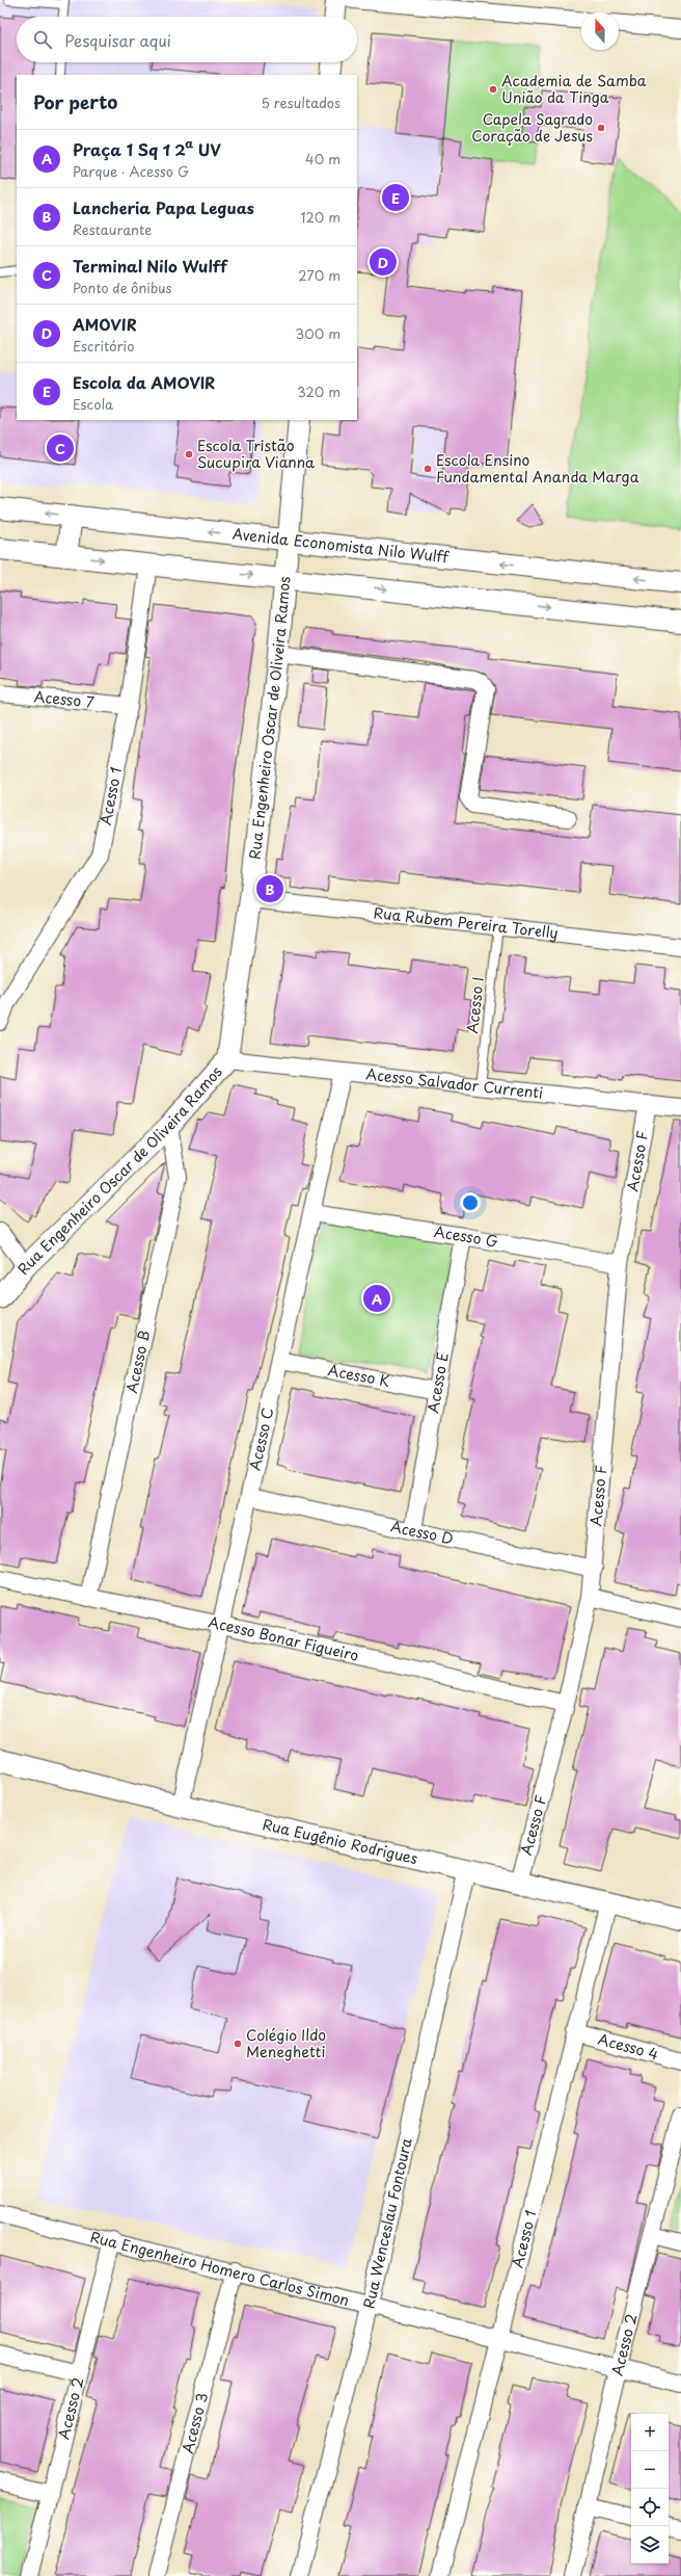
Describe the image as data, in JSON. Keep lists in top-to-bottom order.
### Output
{
  "streets": {
    "street": [
      "Avenida Economista Nilo Wulff",
      "Acesso 7",
      "Rua Engenheiro Oscar de Oliveira Ramos",
      "Acesso 1",
      "Rua Rubem Pereira Torelly",
      "Acesso Salvador Currenti",
      "Acesso F",
      "Acesso G",
      "Acesso B",
      "Acesso K",
      "Acesso E",
      "Acesso C",
      "Acesso D",
      "Acesso Bonar Figueiro",
      "Rua Eugênio Rodrigues",
      "Acesso 4",
      "Rua Wenceslau Fontoura",
      "Rua Engenheiro Homero Carlos Simon",
      "Acesso 2",
      "Acesso 3"
    ],
    "lane": ["Acesso I"]
  },
  "crossings": [
    ["Avenida Economista Nilo Wulff", "Rua Engenheiro Oscar de Oliveira Ramos"],
    ["Acesso 7", "Acesso 1"],
    ["Rua Engenheiro Oscar de Oliveira Ramos", "Rua Rubem Pereira Torelly"],
    ["Rua Engenheiro Oscar de Oliveira Ramos", "Acesso Salvador Currenti"],
    ["Rua Engenheiro Oscar de Oliveira Ramos", "Acesso B"],
    ["Acesso 1", "Rua Eugênio Rodrigues"],
    ["Acesso 1", "Acesso 4"],
    ["Acesso 1", "Rua Engenheiro Homero Carlos Simon"],
    ["Rua Rubem Pereira Torelly", "Acesso I"],
    ["Acesso I", "Acesso Salvador Currenti"],
    ["Acesso Salvador Currenti", "Acesso F"],
    ["Acesso Salvador Currenti", "Acesso C"],
    ["Acesso F", "Acesso G"],
    ["Acesso F", "Acesso D"],
    ["Acesso F", "Acesso Bonar Figueiro"],
    ["Acesso F", "Rua Eugênio Rodrigues"],
    ["Acesso G", "Acesso E"],
    ["Acesso G", "Acesso C"],
    ["Acesso B", "Acesso Bonar Figueiro"],
    ["Acesso K", "Acesso E"],
    ["Acesso K", "Acesso C"],
    ["Acesso E", "Acesso D"],
    ["Acesso C", "Acesso D"],
    ["Acesso C", "Acesso Bonar Figueiro"],
    ["Acesso C", "Rua Eugênio Rodrigues"],
    ["Rua Eugênio Rodrigues", "Rua Wenceslau Fontoura"],
    ["Rua Wenceslau Fontoura", "Rua Engenheiro Homero Carlos Simon"],
    ["Rua Engenheiro Homero Carlos Simon", "Acesso 2"],
    ["Rua Engenheiro Homero Carlos Simon", "Acesso 3"]
  ],
  "places": [
    "Academia de Samba União da Tinga",
    "Capela Sagrado Coração de Jesus",
    "Escola Tristão Sucupira Vianna",
    "Escola Ensino Fundamental Ananda Marga",
    "Colégio Ildo Meneghetti"
  ],
  "north": "top",
  "page": {
    "search": "Pesquisar aqui",
    "heading": ["Por perto", "5 resultados"],
    "list": [
      {
        "mark": "A",
        "name": "Praça 1 Sq 1 2ª UV",
        "note": "Parque · Acesso G",
        "value": "40 m"
      },
      {
        "mark": "B",
        "name": "Lancheria Papa Leguas",
        "note": "Restaurante",
        "value": "120 m"
      },
      {
        "mark": "C",
        "name": "Terminal Nilo Wulff",
        "note": "Ponto de ônibus",
        "value": "270 m"
      },
      {
        "mark": "D",
        "name": "AMOVIR",
        "note": "Escritório",
        "value": "300 m"
      },
      {
        "mark": "E",
        "name": "Escola da AMOVIR",
        "note": "Escola",
        "value": "320 m"
      }
    ],
    "pins": [
      "E",
      "D",
      "C",
      "B",
      "A"
    ],
    "map_buttons": ["+", "−"]
  }
}
